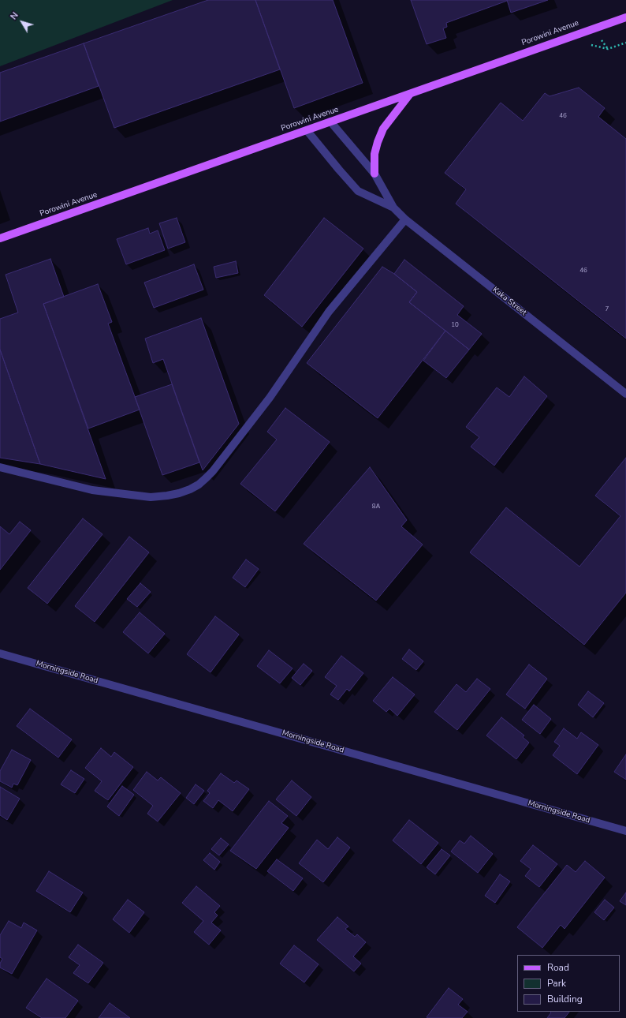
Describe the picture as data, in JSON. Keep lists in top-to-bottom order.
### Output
{
  "streets": {
    "main road": ["Porowini Avenue"],
    "street": ["Kaka Street", "Morningside Road"]
  },
  "crossings": [
    ["Porowini Avenue", "Kaka Street"]
  ],
  "house_numbers": [
    "46",
    "46",
    "7",
    "10",
    "8A"
  ],
  "legend": ["Road", "Park", "Building"],
  "north": "top left"
}
